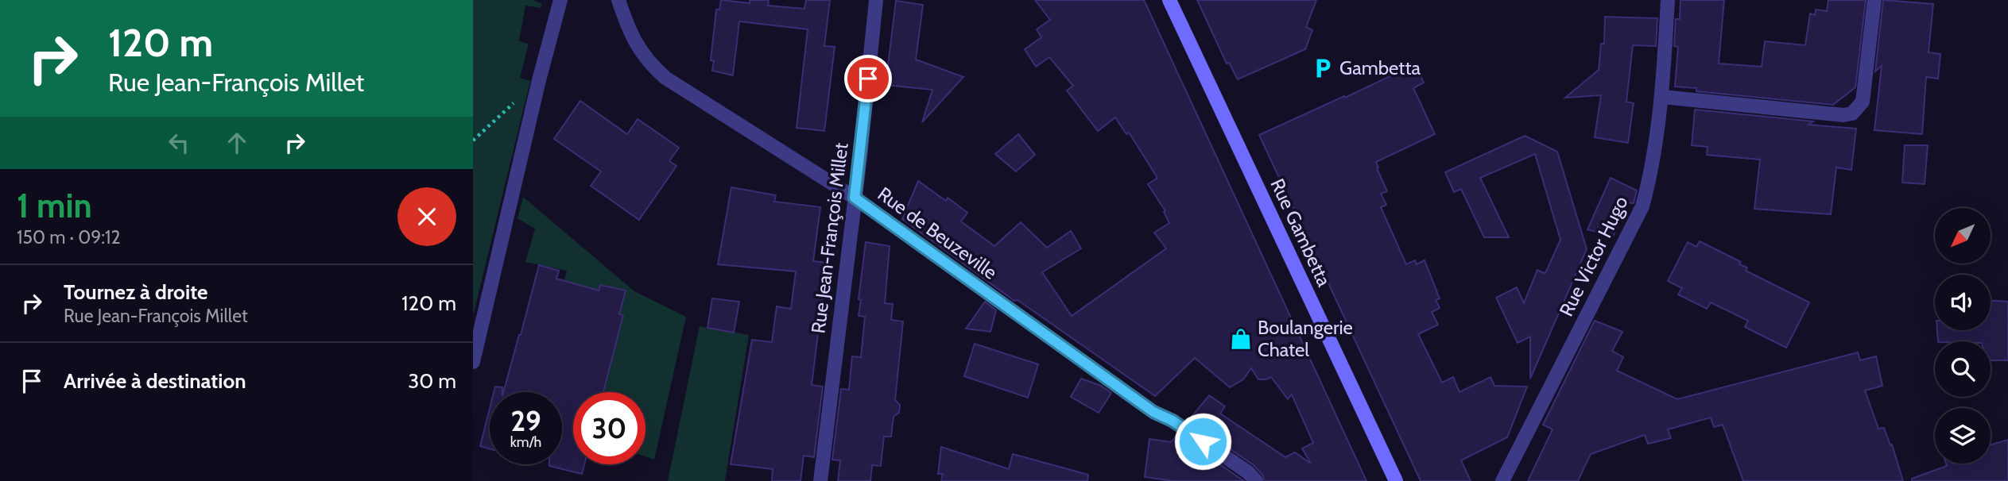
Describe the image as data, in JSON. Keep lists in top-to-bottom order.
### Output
{
  "streets": {
    "main road": ["Rue Gambetta"],
    "street": ["Rue de Beuzeville", "Rue Jean-François Millet", "Rue Victor Hugo"]
  },
  "crossings": [
    ["Rue de Beuzeville", "Rue Jean-François Millet"]
  ],
  "places": {
    "parking": ["Gambetta"],
    "shop": ["Boulangerie Chatel"]
  },
  "north": "bottom left",
  "page": {
    "turn": ["120 m", "Rue Jean-François Millet"],
    "heading": ["1 min", "150 m · 09:12"],
    "list": [
      {
        "name": "Tournez à droite",
        "note": "Rue Jean-François Millet",
        "value": "120 m"
      },
      {
        "name": "Arrivée à destination",
        "value": "30 m"
      }
    ],
    "speed": "29 km/h",
    "limit": "30"
  }
}
